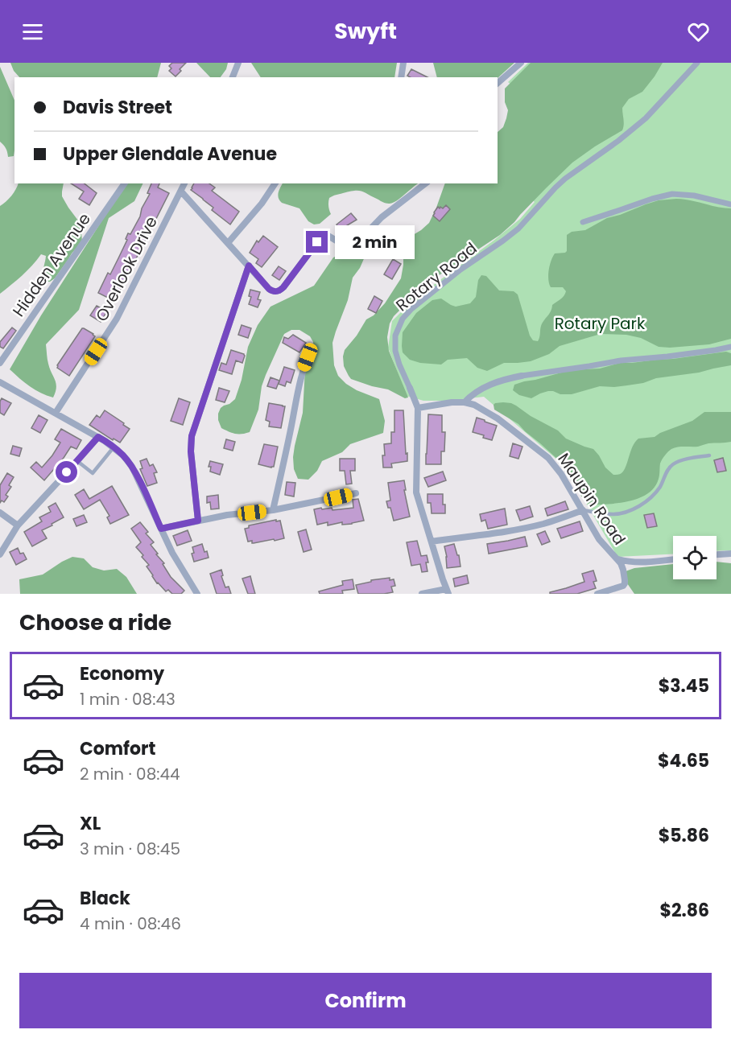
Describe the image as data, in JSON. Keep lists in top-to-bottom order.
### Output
{
  "streets": {
    "street": [
      "Hidden Avenue",
      "Overlook Drive",
      "Rotary Road",
      "Maupin Road"
    ]
  },
  "crossings": [
    ["Rotary Road", "Maupin Road"]
  ],
  "parks": ["Rotary Park"],
  "page": {
    "header": "Swyft",
    "banner": ["Davis Street", "Upper Glendale Avenue"],
    "bubble": "2 min",
    "heading": "Choose a ride",
    "list": [
      {
        "name": "Economy",
        "note": "1 min · 08:43",
        "value": "$3.45"
      },
      {
        "name": "Comfort",
        "note": "2 min · 08:44",
        "value": "$4.65"
      },
      {
        "name": "XL",
        "note": "3 min · 08:45",
        "value": "$5.86"
      },
      {
        "name": "Black",
        "note": "4 min · 08:46",
        "value": "$2.86"
      }
    ],
    "buttons": "Confirm"
  }
}
